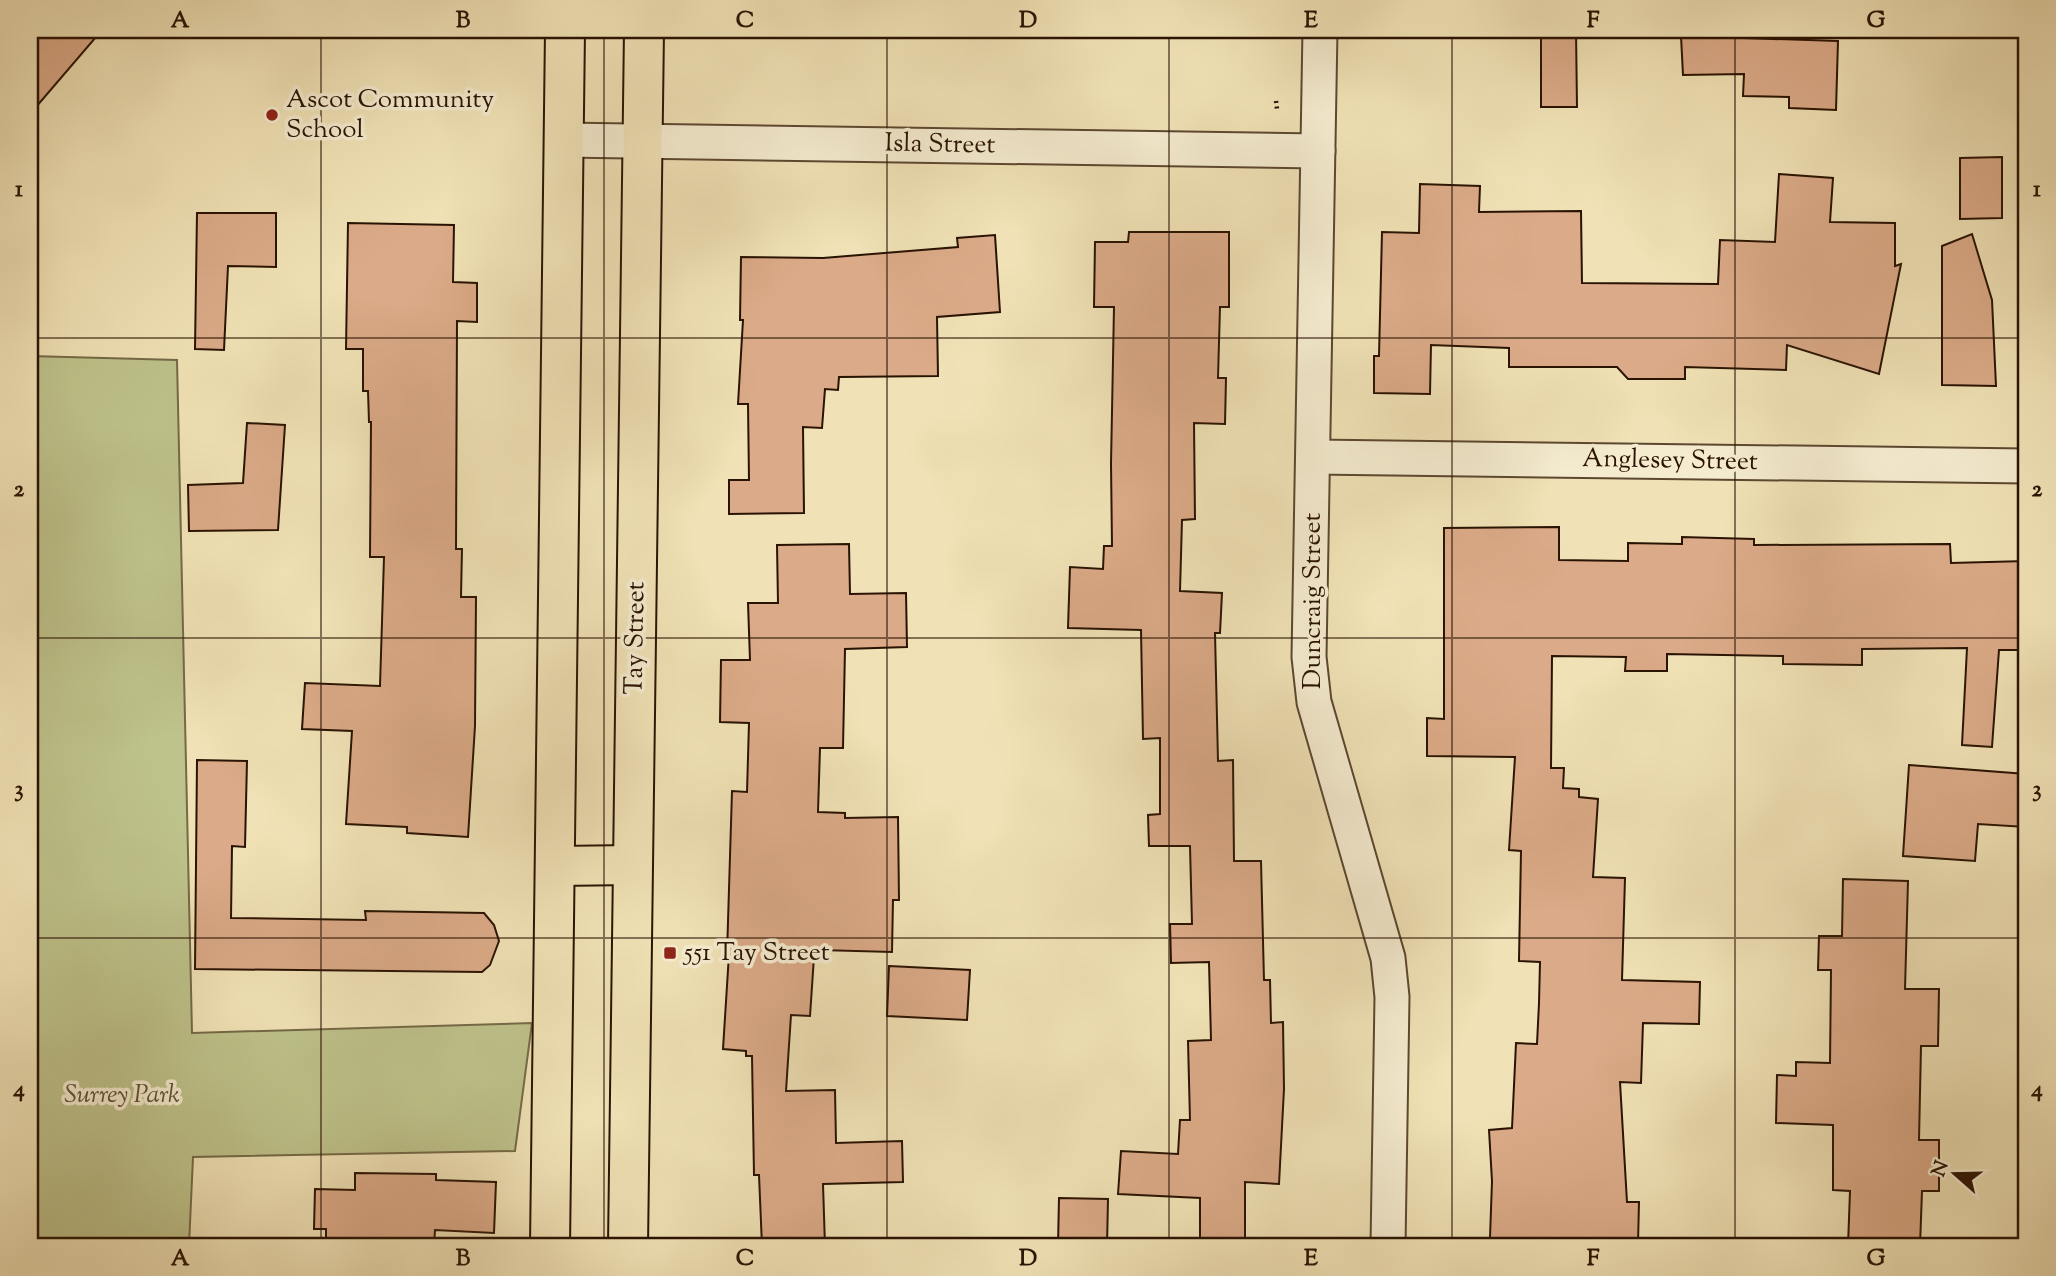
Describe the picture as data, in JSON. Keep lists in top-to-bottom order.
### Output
{
  "streets": {
    "highway": ["Tay Street"],
    "street": ["Isla Street", "Anglesey Street", "Duncraig Street"]
  },
  "crossings": [
    ["Isla Street", "Duncraig Street"],
    ["Isla Street", "Tay Street"],
    ["Anglesey Street", "Duncraig Street"]
  ],
  "parks": ["Surrey Park"],
  "places": {
    "other": ["Ascot Community School"],
    "transit": ["551 Tay Street"]
  },
  "north": "left",
  "grid": {
    "columns": [
      "A",
      "B",
      "C",
      "D",
      "E",
      "F",
      "G"
    ],
    "rows": [
      "1",
      "2",
      "3",
      "4"
    ]
  }
}
